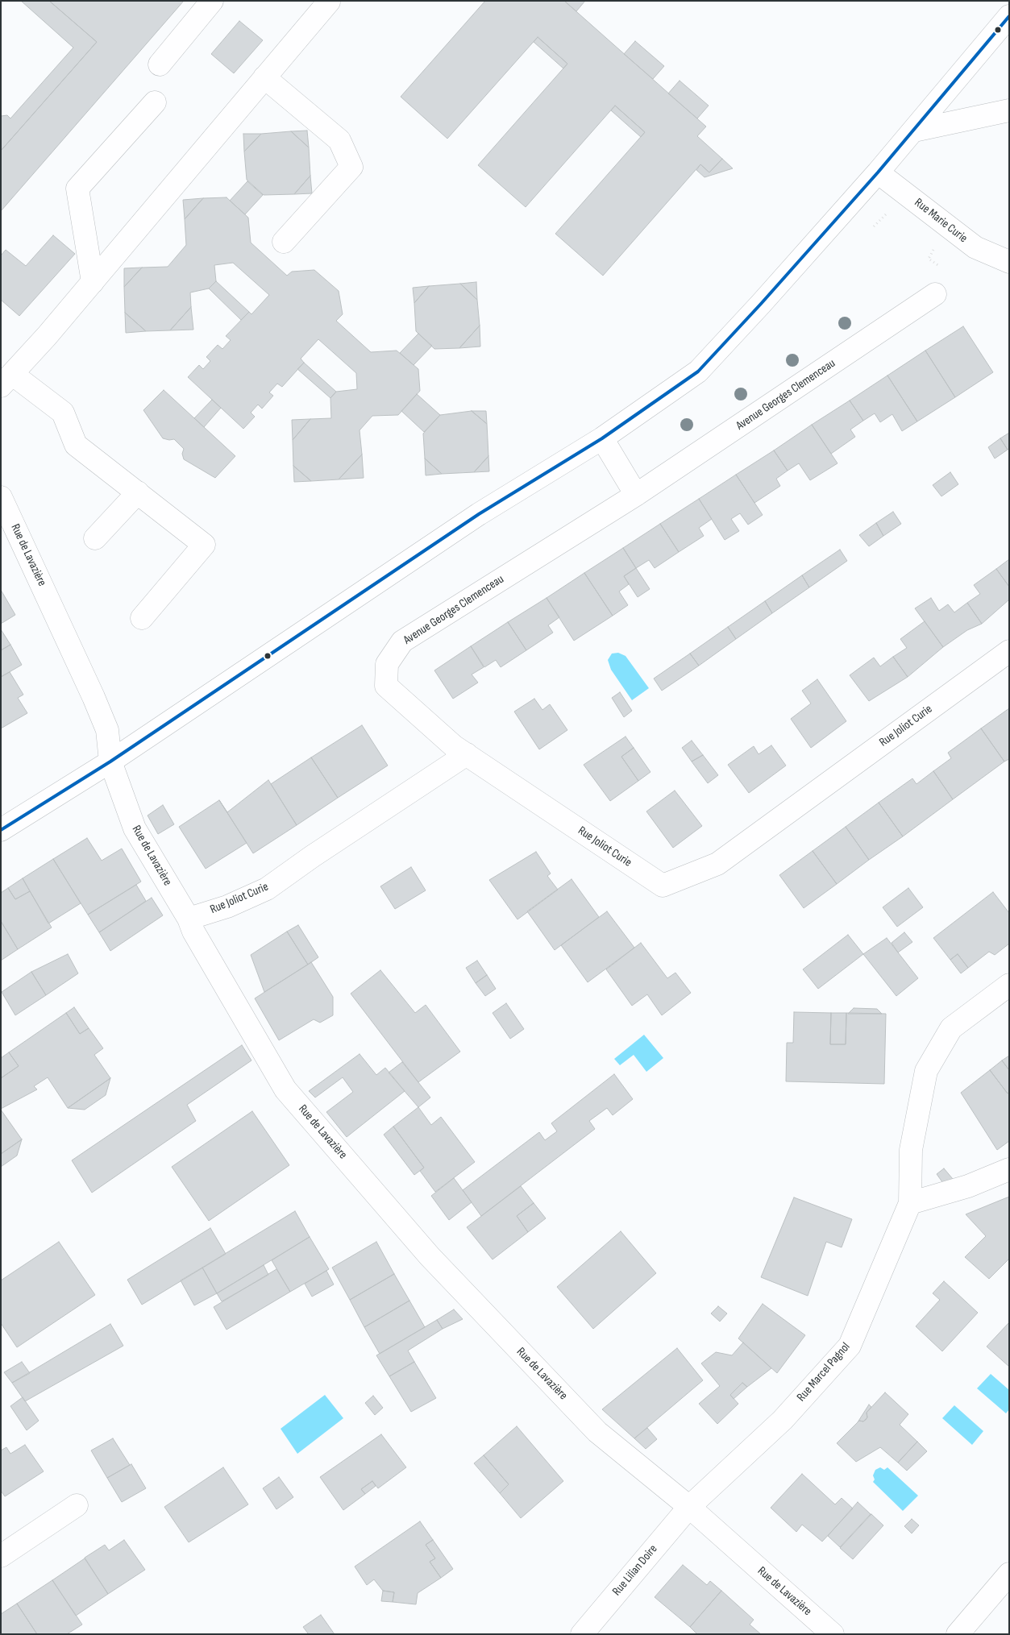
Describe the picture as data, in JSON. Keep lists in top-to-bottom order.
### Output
{
  "streets": {
    "street": [
      "Rue Marie Curie",
      "Avenue Georges Clemenceau",
      "Rue de Lavazière",
      "Rue Joliot Curie",
      "Rue Marcel Pagnol",
      "Rue Lilian Doire"
    ]
  },
  "crossings": [
    ["Avenue Georges Clemenceau", "Rue Joliot Curie"],
    ["Rue de Lavazière", "Rue Joliot Curie"],
    ["Rue de Lavazière", "Rue Marcel Pagnol"],
    ["Rue de Lavazière", "Rue Lilian Doire"],
    ["Rue Marcel Pagnol", "Rue Lilian Doire"]
  ]
}
